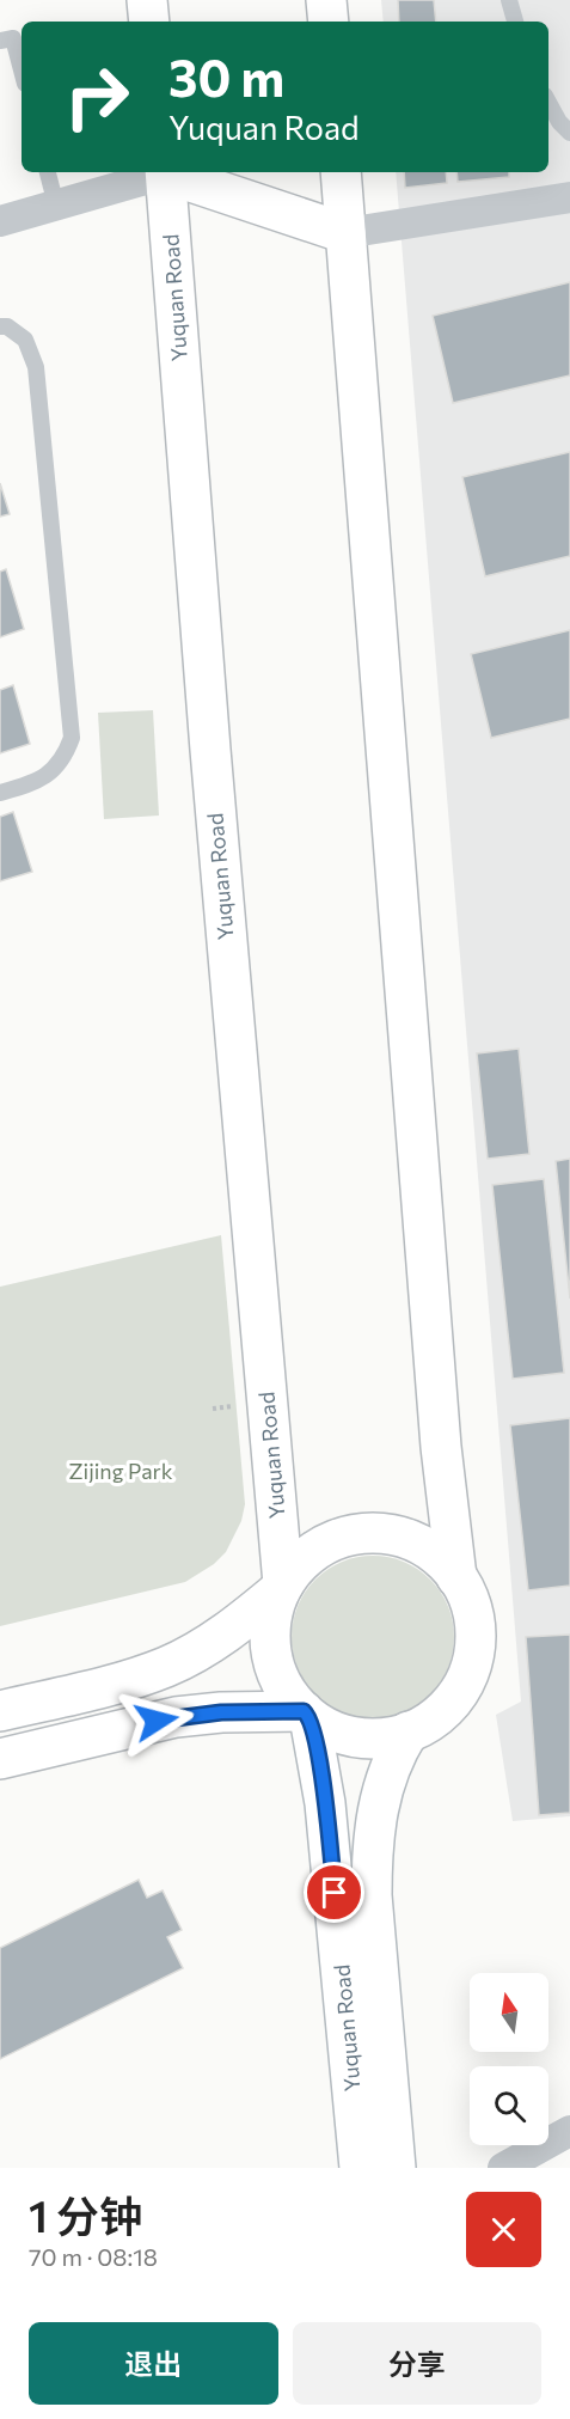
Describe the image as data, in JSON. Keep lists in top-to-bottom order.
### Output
{
  "streets": {
    "main road": ["Yuquan Road"]
  },
  "parks": ["Zijing Park"],
  "north": "top",
  "page": {
    "turn": ["30 m", "Yuquan Road"],
    "heading": ["1 分钟", "70 m · 08:18"],
    "buttons": ["退出", "分享"]
  }
}
